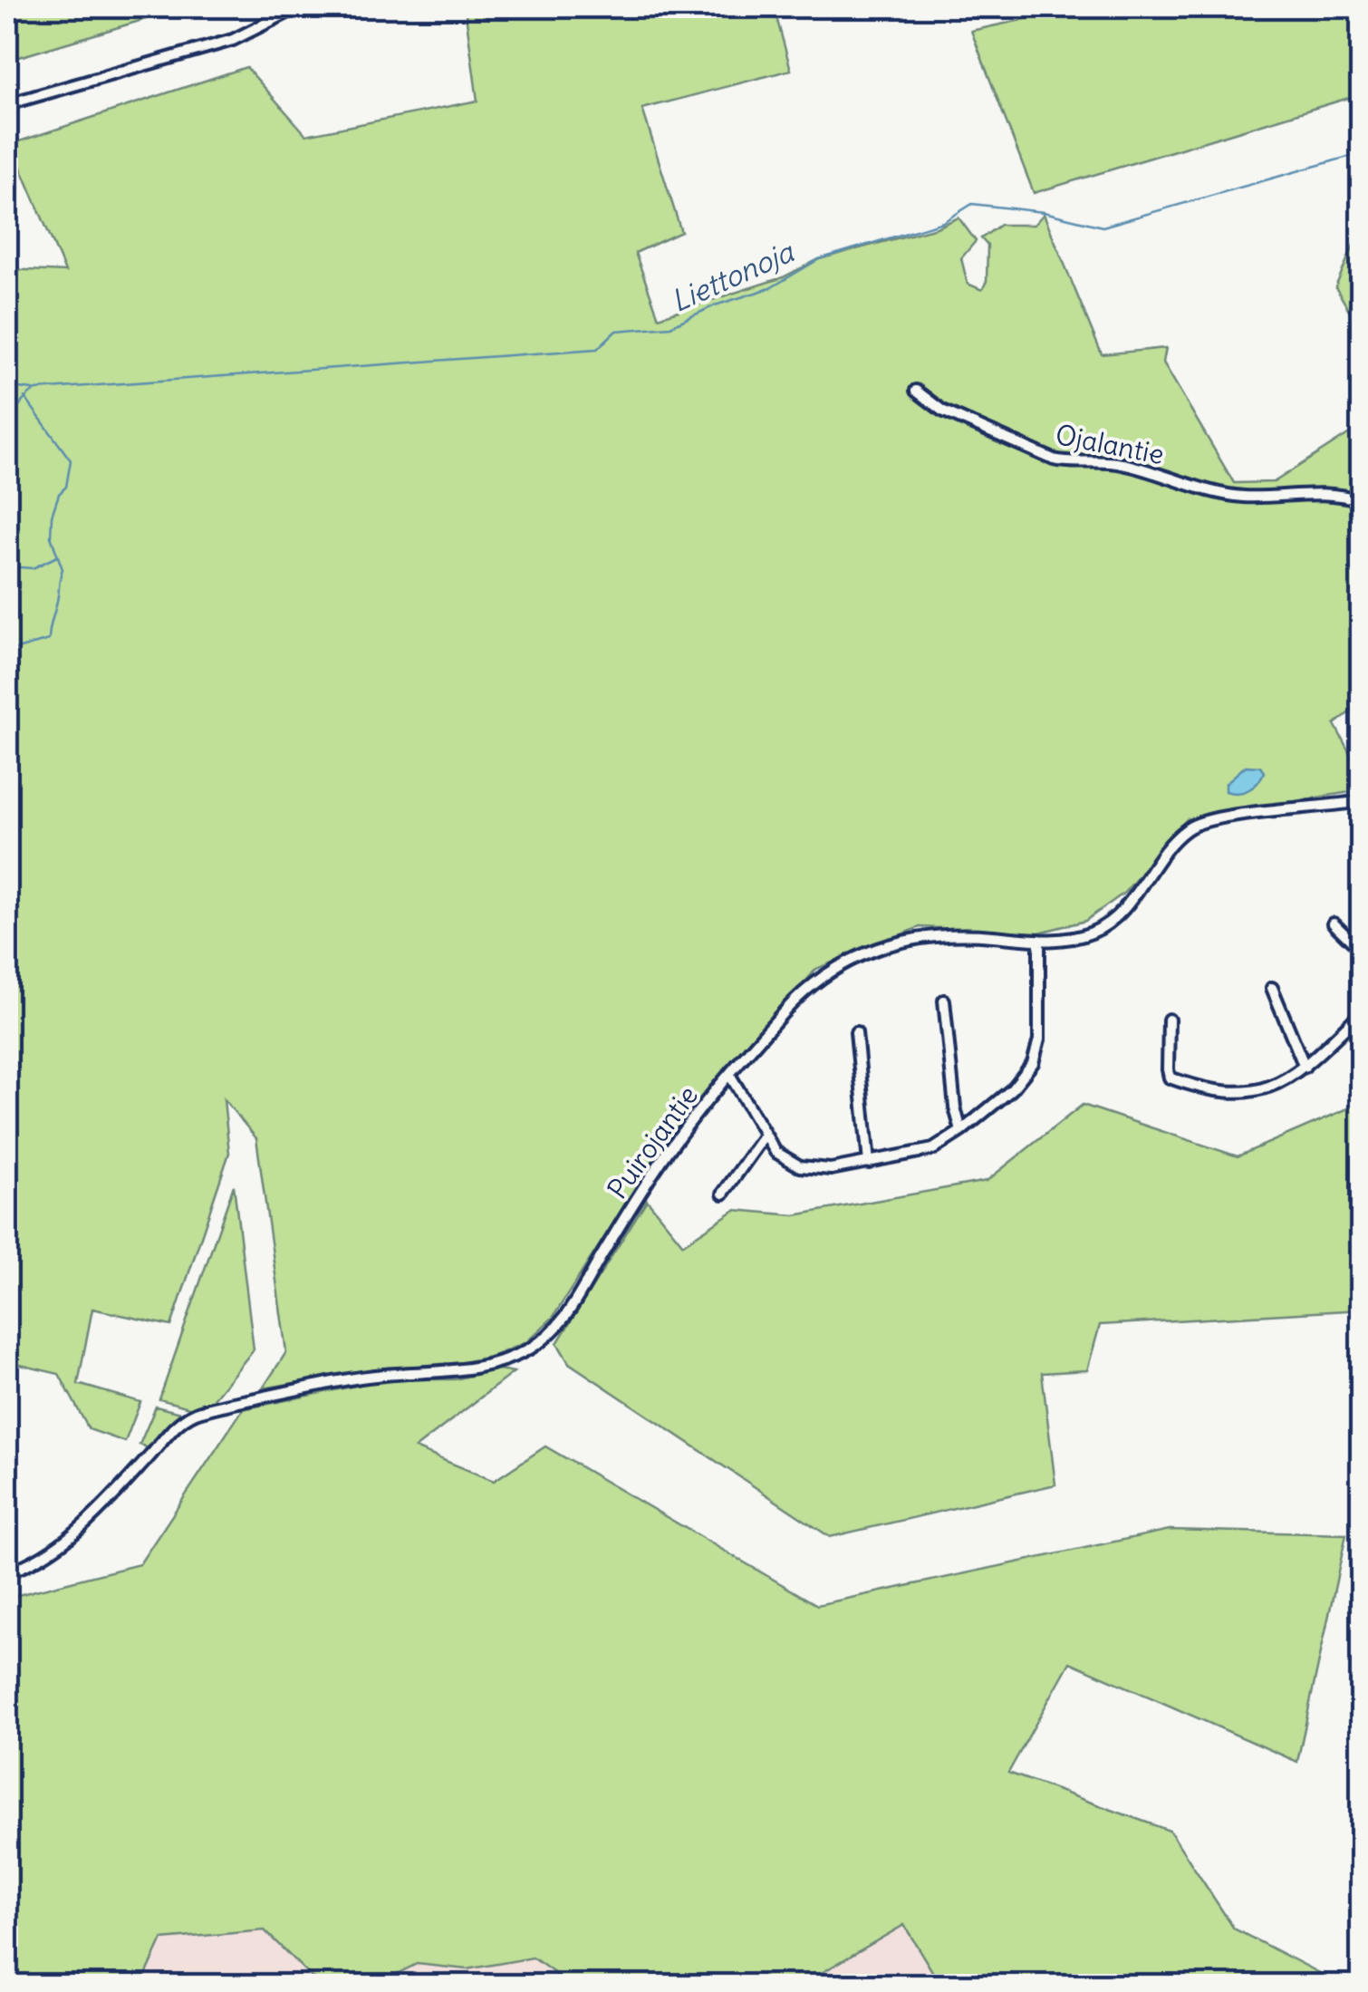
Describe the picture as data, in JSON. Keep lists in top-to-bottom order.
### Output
{
  "streets": {
    "street": ["Ojalantie", "Puirojantie"]
  },
  "water": ["Liettonoja"]
}
